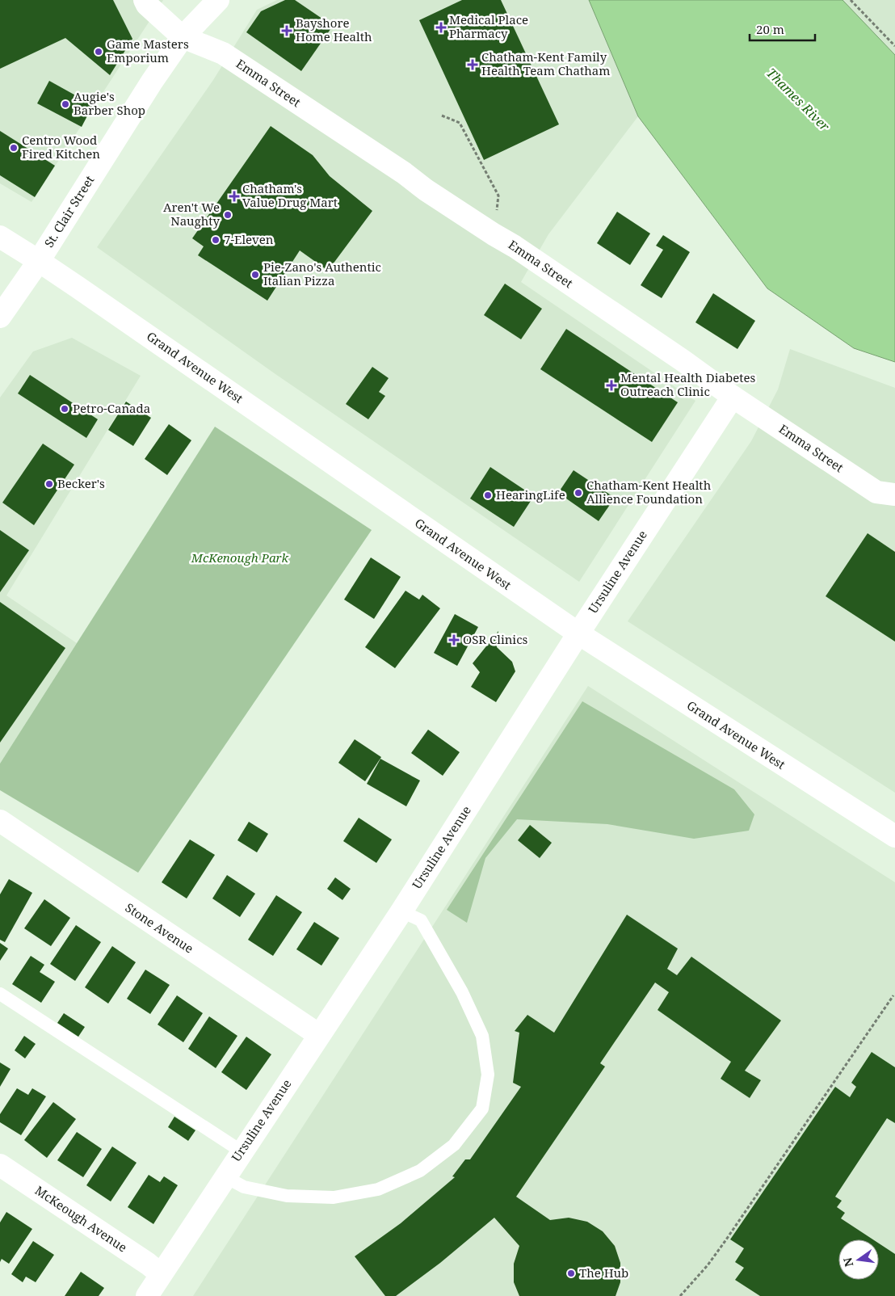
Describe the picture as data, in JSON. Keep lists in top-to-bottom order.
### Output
{
  "streets": {
    "street": [
      "Emma Street",
      "St. Clair Street",
      "Grand Avenue West",
      "Ursuline Avenue",
      "Stone Avenue",
      "McKeough Avenue"
    ]
  },
  "crossings": [
    ["Emma Street", "St. Clair Street"],
    ["Emma Street", "Ursuline Avenue"],
    ["St. Clair Street", "Grand Avenue West"],
    ["Grand Avenue West", "Ursuline Avenue"],
    ["Ursuline Avenue", "Stone Avenue"],
    ["Ursuline Avenue", "McKeough Avenue"]
  ],
  "water": ["Thames River"],
  "parks": ["McKenough Park"],
  "places": {
    "health": [
      "Medical Place Pharmacy",
      "Bayshore Home Health",
      "Chatham-Kent Family Health Team Chatham",
      "Chatham's Value Drug Mart",
      "Mental Health Diabetes Outreach Clinic",
      "OSR Clinics"
    ],
    "other": [
      "Game Masters Emporium",
      "Augie's Barber Shop",
      "Centro Wood Fired Kitchen",
      "Aren't We Naughty",
      "7-Eleven",
      "Pie-Zano's Authentic Italian Pizza",
      "Petro-Canada",
      "Becker's",
      "Chatham-Kent Health Allience Foundation",
      "HearingLife",
      "The Hub"
    ]
  },
  "scale_bar": "20 m",
  "north": "left"
}
